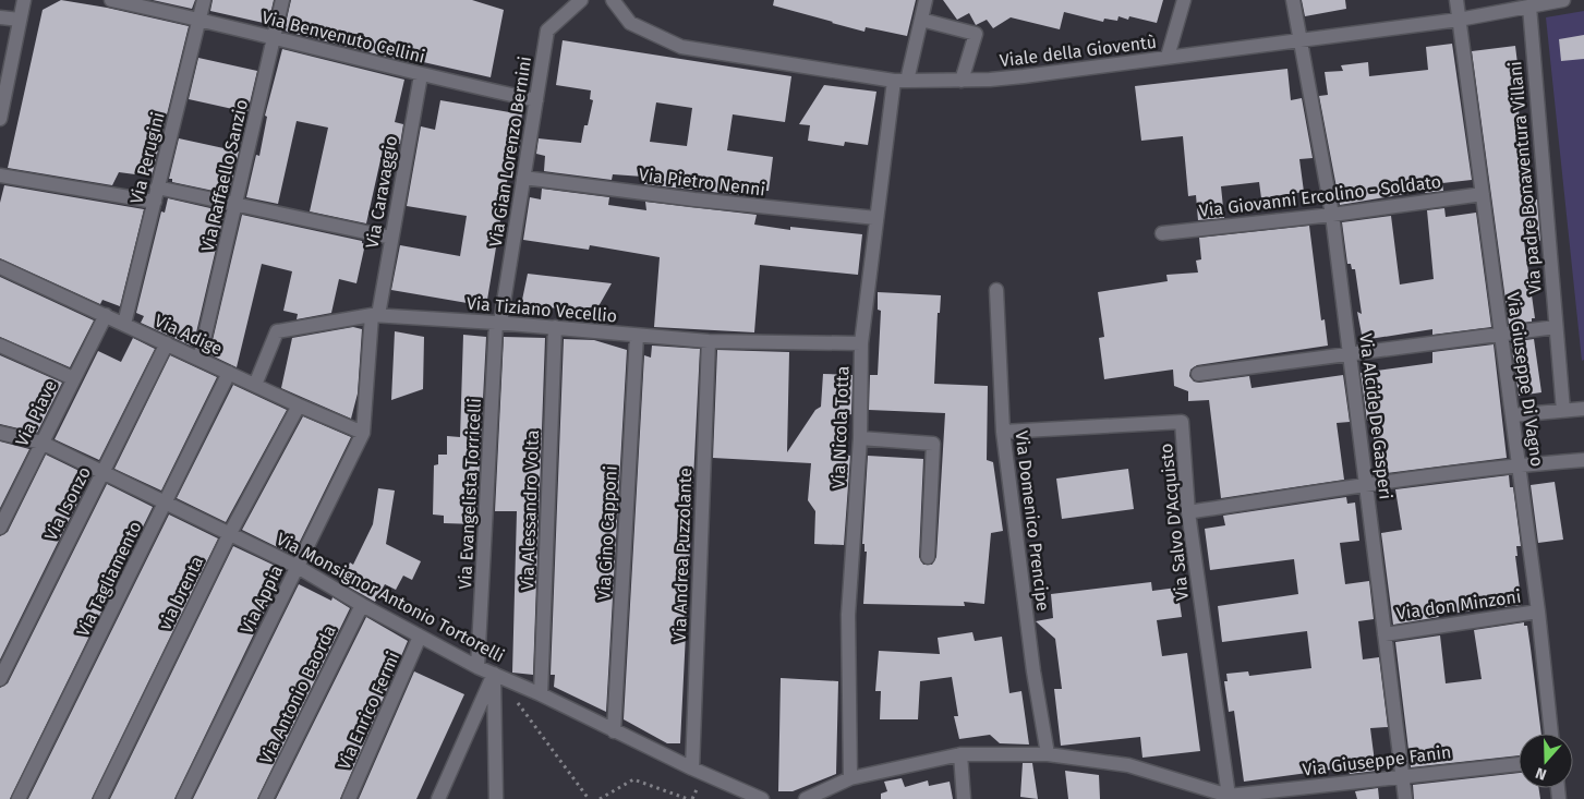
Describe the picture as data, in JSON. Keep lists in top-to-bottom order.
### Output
{
  "streets": {
    "street": [
      "Via Benvenuto Cellini",
      "Viale della Gioventù",
      "Via Gian Lorenzo Bernini",
      "Via Perugini",
      "Via Raffaello Sanzio",
      "Via padre Bonaventura Villani",
      "Via Pietro Nenni",
      "Via Caravaggio",
      "Via Giovanni Ercolino - Soldato",
      "Via Tiziano Vecellio",
      "Via Adige",
      "Via Giuseppe Di Vagno",
      "Via Piave",
      "Via Alcide De Gasperi",
      "Via Nicola Totta",
      "Via Evangelista Torricelli",
      "Via Isonzo",
      "Via Alessandro Volta",
      "Via Domenico Prencipe",
      "Via Salvo D'Acquisto",
      "Via Gino Capponi",
      "Via Andrea Puzzolante",
      "Via Tagliamento",
      "via brenta",
      "Via Monsignor Antonio Tortorelli",
      "Via Appia",
      "Via don Minzoni",
      "Via Antonio Baorda",
      "Via Enrico Fermi",
      "Via Giuseppe Fanin"
    ]
  },
  "crossings": [
    ["Via Benvenuto Cellini", "Via Gian Lorenzo Bernini"],
    ["Via Benvenuto Cellini", "Via Perugini"],
    ["Via Benvenuto Cellini", "Via Raffaello Sanzio"],
    ["Via Benvenuto Cellini", "Via Caravaggio"],
    ["Viale della Gioventù", "Via padre Bonaventura Villani"],
    ["Viale della Gioventù", "Via Giuseppe Di Vagno"],
    ["Viale della Gioventù", "Via Alcide De Gasperi"],
    ["Viale della Gioventù", "Via Nicola Totta"],
    ["Via Gian Lorenzo Bernini", "Via Pietro Nenni"],
    ["Via Gian Lorenzo Bernini", "Via Tiziano Vecellio"],
    ["Via Gian Lorenzo Bernini", "Via Evangelista Torricelli"],
    ["Via Perugini", "Via Adige"],
    ["Via Raffaello Sanzio", "Via Adige"],
    ["Via Pietro Nenni", "Via Nicola Totta"],
    ["Via Caravaggio", "Via Tiziano Vecellio"],
    ["Via Caravaggio", "Via Appia"],
    ["Via Giovanni Ercolino - Soldato", "Via Giuseppe Di Vagno"],
    ["Via Giovanni Ercolino - Soldato", "Via Alcide De Gasperi"],
    ["Via Tiziano Vecellio", "Via Adige"],
    ["Via Tiziano Vecellio", "Via Nicola Totta"],
    ["Via Tiziano Vecellio", "Via Evangelista Torricelli"],
    ["Via Tiziano Vecellio", "Via Alessandro Volta"],
    ["Via Tiziano Vecellio", "Via Gino Capponi"],
    ["Via Tiziano Vecellio", "Via Andrea Puzzolante"],
    ["Via Tiziano Vecellio", "Via Appia"],
    ["Via Adige", "Via Piave"],
    ["Via Adige", "Via Isonzo"],
    ["Via Adige", "Via Tagliamento"],
    ["Via Adige", "via brenta"],
    ["Via Adige", "Via Appia"],
    ["Via Giuseppe Di Vagno", "Via don Minzoni"],
    ["Via Piave", "Via Monsignor Antonio Tortorelli"],
    ["Via Alcide De Gasperi", "Via don Minzoni"],
    ["Via Alcide De Gasperi", "Via Giuseppe Fanin"],
    ["Via Evangelista Torricelli", "Via Monsignor Antonio Tortorelli"],
    ["Via Isonzo", "Via Monsignor Antonio Tortorelli"],
    ["Via Alessandro Volta", "Via Monsignor Antonio Tortorelli"],
    ["Via Domenico Prencipe", "Via Salvo D'Acquisto"],
    ["Via Salvo D'Acquisto", "Via Giuseppe Fanin"],
    ["Via Gino Capponi", "Via Monsignor Antonio Tortorelli"],
    ["Via Andrea Puzzolante", "Via Monsignor Antonio Tortorelli"],
    ["Via Tagliamento", "Via Monsignor Antonio Tortorelli"],
    ["via brenta", "Via Monsignor Antonio Tortorelli"],
    ["Via Monsignor Antonio Tortorelli", "Via Appia"],
    ["Via Monsignor Antonio Tortorelli", "Via Antonio Baorda"],
    ["Via Monsignor Antonio Tortorelli", "Via Enrico Fermi"]
  ],
  "north": "bottom"
}
